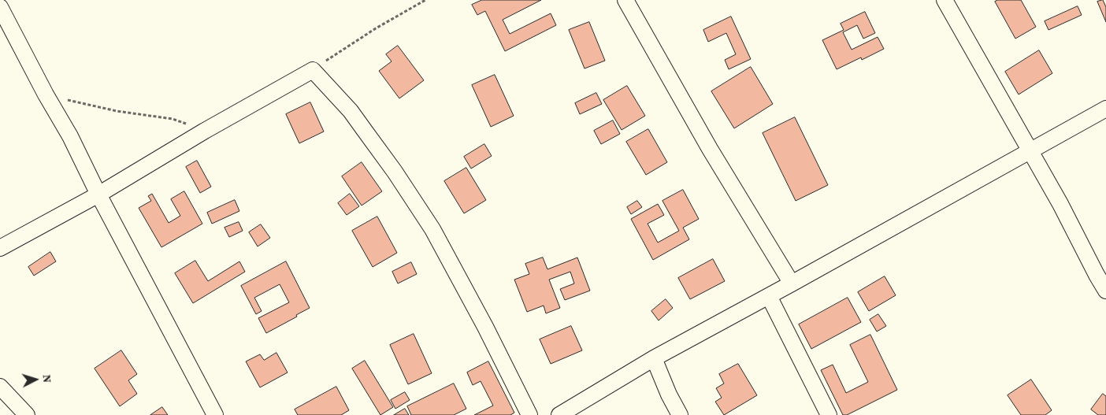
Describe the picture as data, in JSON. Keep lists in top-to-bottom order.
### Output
{
  "north": "right"
}
